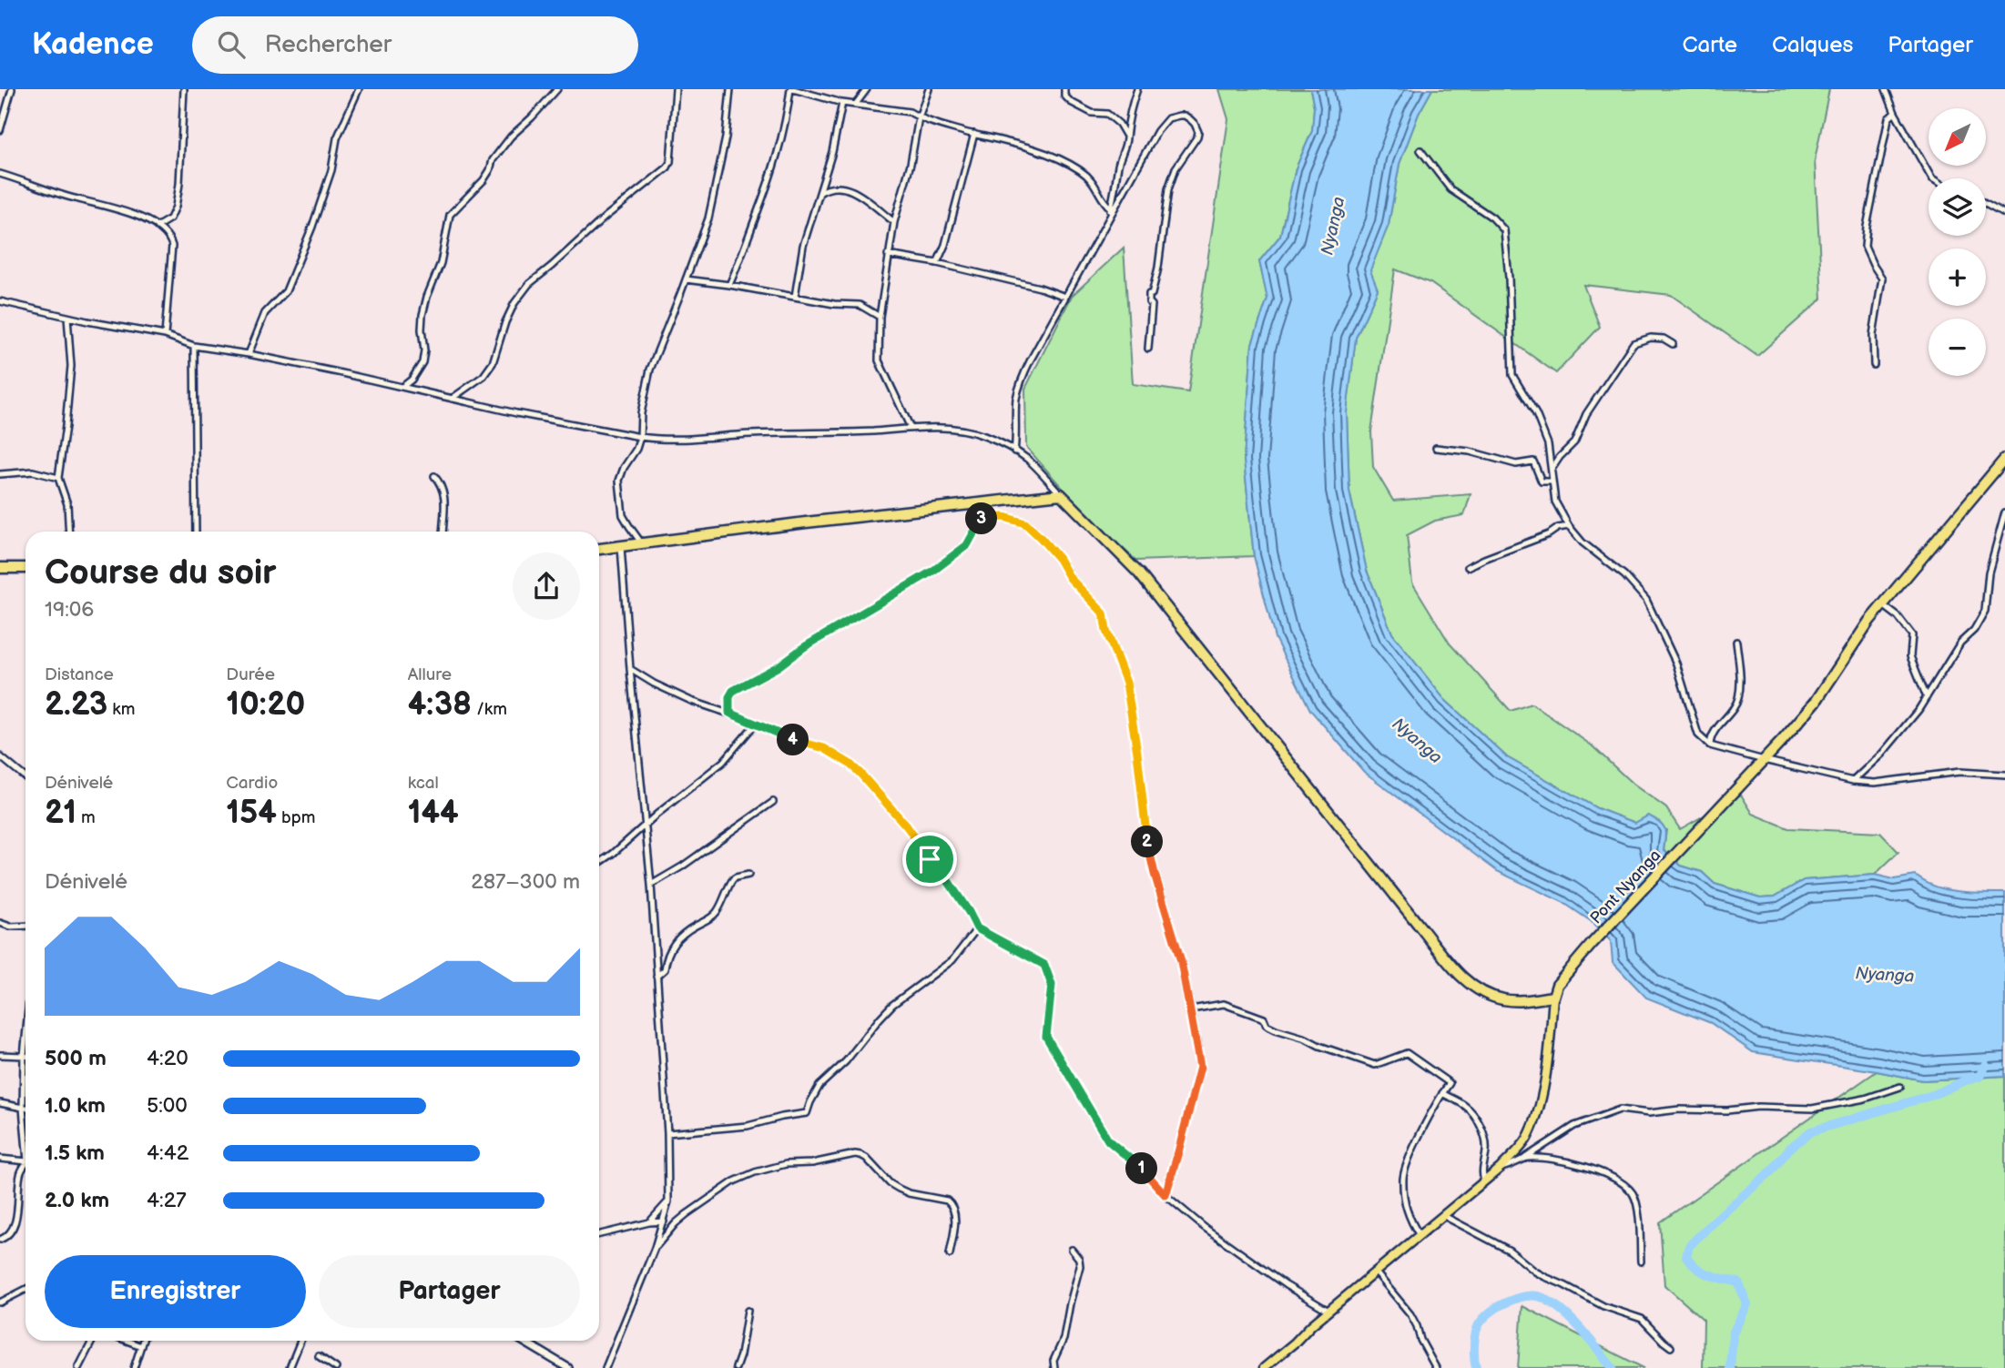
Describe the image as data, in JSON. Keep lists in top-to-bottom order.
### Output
{
  "streets": {
    "highway": ["Pont Nyanga"]
  },
  "water": ["Nyanga"],
  "north": "bottom left",
  "page": {
    "header": "Kadence",
    "search": "Rechercher",
    "nav": ["Carte", "Calques", "Partager"],
    "map_buttons": ["+", "−"],
    "pins": [
      "3",
      "4",
      "2",
      "1"
    ],
    "heading": ["Course du soir", "19:06"],
    "stats": [
      ["Distance", "2.23 km"],
      ["Durée", "10:20"],
      ["Allure", "4:38 /km"],
      ["Dénivelé", "21 m"],
      ["Cardio", "154 bpm"],
      ["kcal", "144"]
    ],
    "chart": ["Dénivelé", "287–300 m"],
    "list": [
      {
        "name": "500 m",
        "note": "4:20"
      },
      {
        "name": "1.0 km",
        "note": "5:00"
      },
      {
        "name": "1.5 km",
        "note": "4:42"
      },
      {
        "name": "2.0 km",
        "note": "4:27"
      }
    ],
    "buttons": ["Enregistrer", "Partager"]
  }
}
